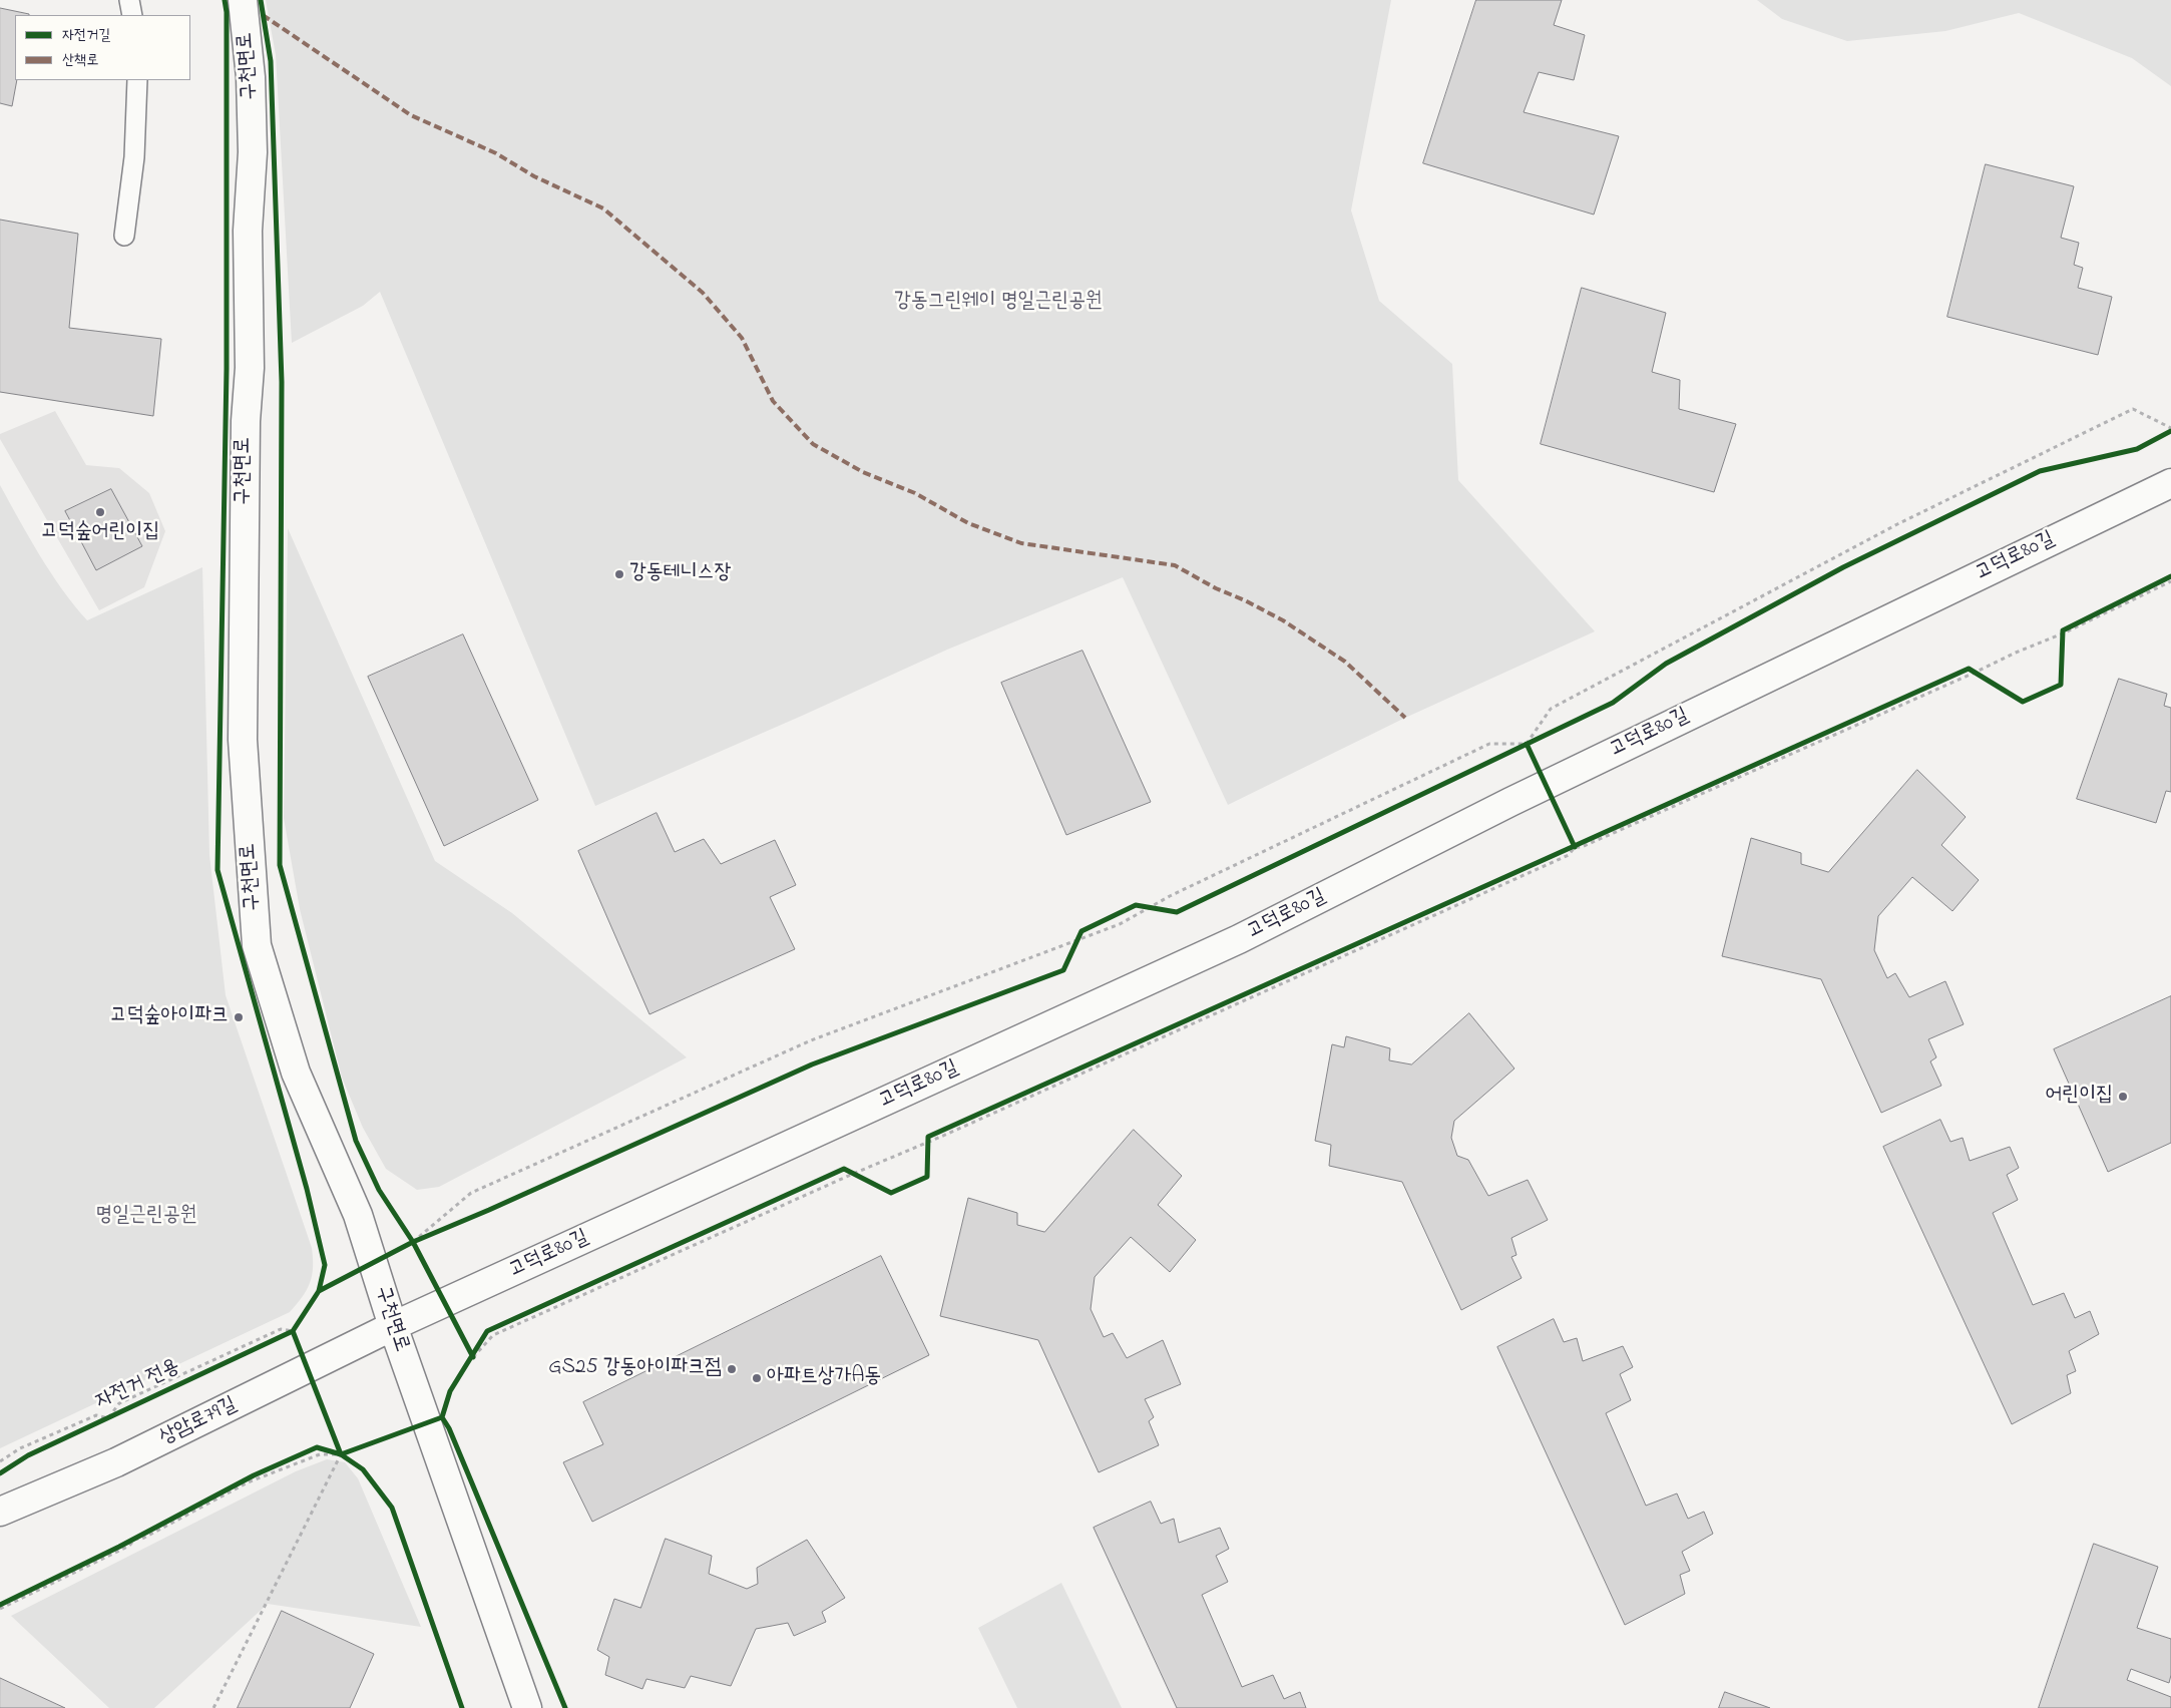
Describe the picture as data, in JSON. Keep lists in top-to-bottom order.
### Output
{
  "streets": {
    "street": ["구천면로", "고덕로80길", "상암로79길"],
    "cycle path": ["자전거 전용"]
  },
  "crossings": [
    ["구천면로", "고덕로80길"],
    ["구천면로", "상암로79길"],
    ["고덕로80길", "상암로79길"]
  ],
  "parks": ["강동그린웨이 명일근린공원", "명일근린공원"],
  "places": [
    "고덕숲어린이집",
    "강동테니스장",
    "고덕숲아이파크",
    "어린이집",
    "GS25 강동아이파크점",
    "아파트상가A동"
  ],
  "legend": ["자전거길", "산책로"]
}
